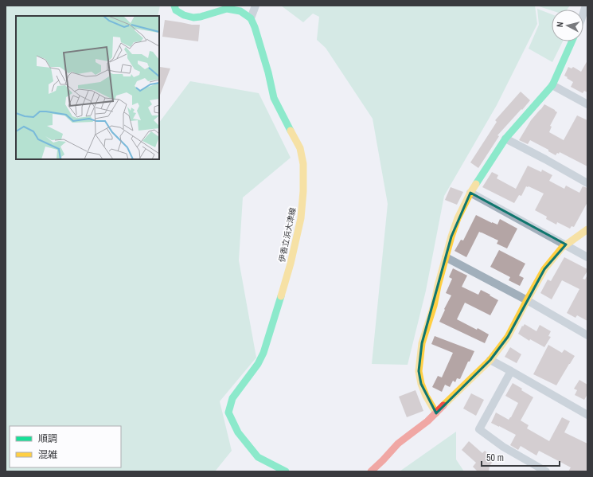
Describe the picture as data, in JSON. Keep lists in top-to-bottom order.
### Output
{
  "streets": {
    "main road": ["伊香立浜大津線"]
  },
  "legend": ["順調", "混雑"],
  "scale_bar": "50 m",
  "north": "left"
}
